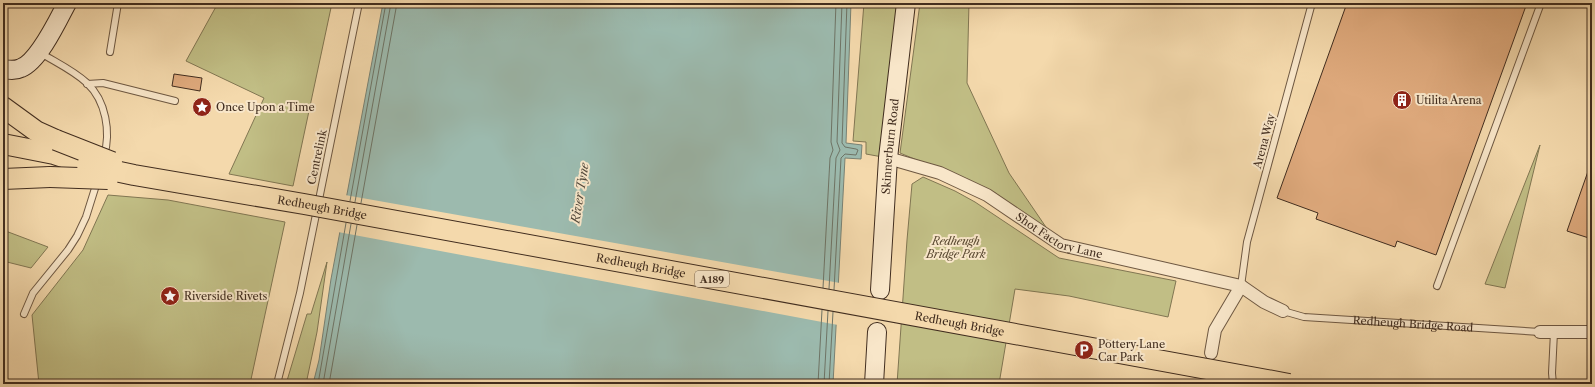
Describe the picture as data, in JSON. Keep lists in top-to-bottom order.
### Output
{
  "streets": {
    "main road": ["Redheugh Bridge", "A189"],
    "street": ["Skinnerburn Road", "Shot Factory Lane", "Redheugh Bridge Road"],
    "lane": ["Arena Way", "Centrelink"]
  },
  "crossings": [
    ["Arena Way", "Shot Factory Lane"],
    ["Arena Way", "Redheugh Bridge Road"],
    ["Skinnerburn Road", "Shot Factory Lane"],
    ["Redheugh Bridge", "A189"],
    ["Shot Factory Lane", "Redheugh Bridge Road"]
  ],
  "water": ["River Tyne"],
  "parks": ["Redheugh Bridge Park"],
  "places": {
    "building": ["Utilita Arena"],
    "place": ["Once Upon a Time", "Riverside Rivets"],
    "parking": ["Pottery Lane Car Park"]
  }
}
